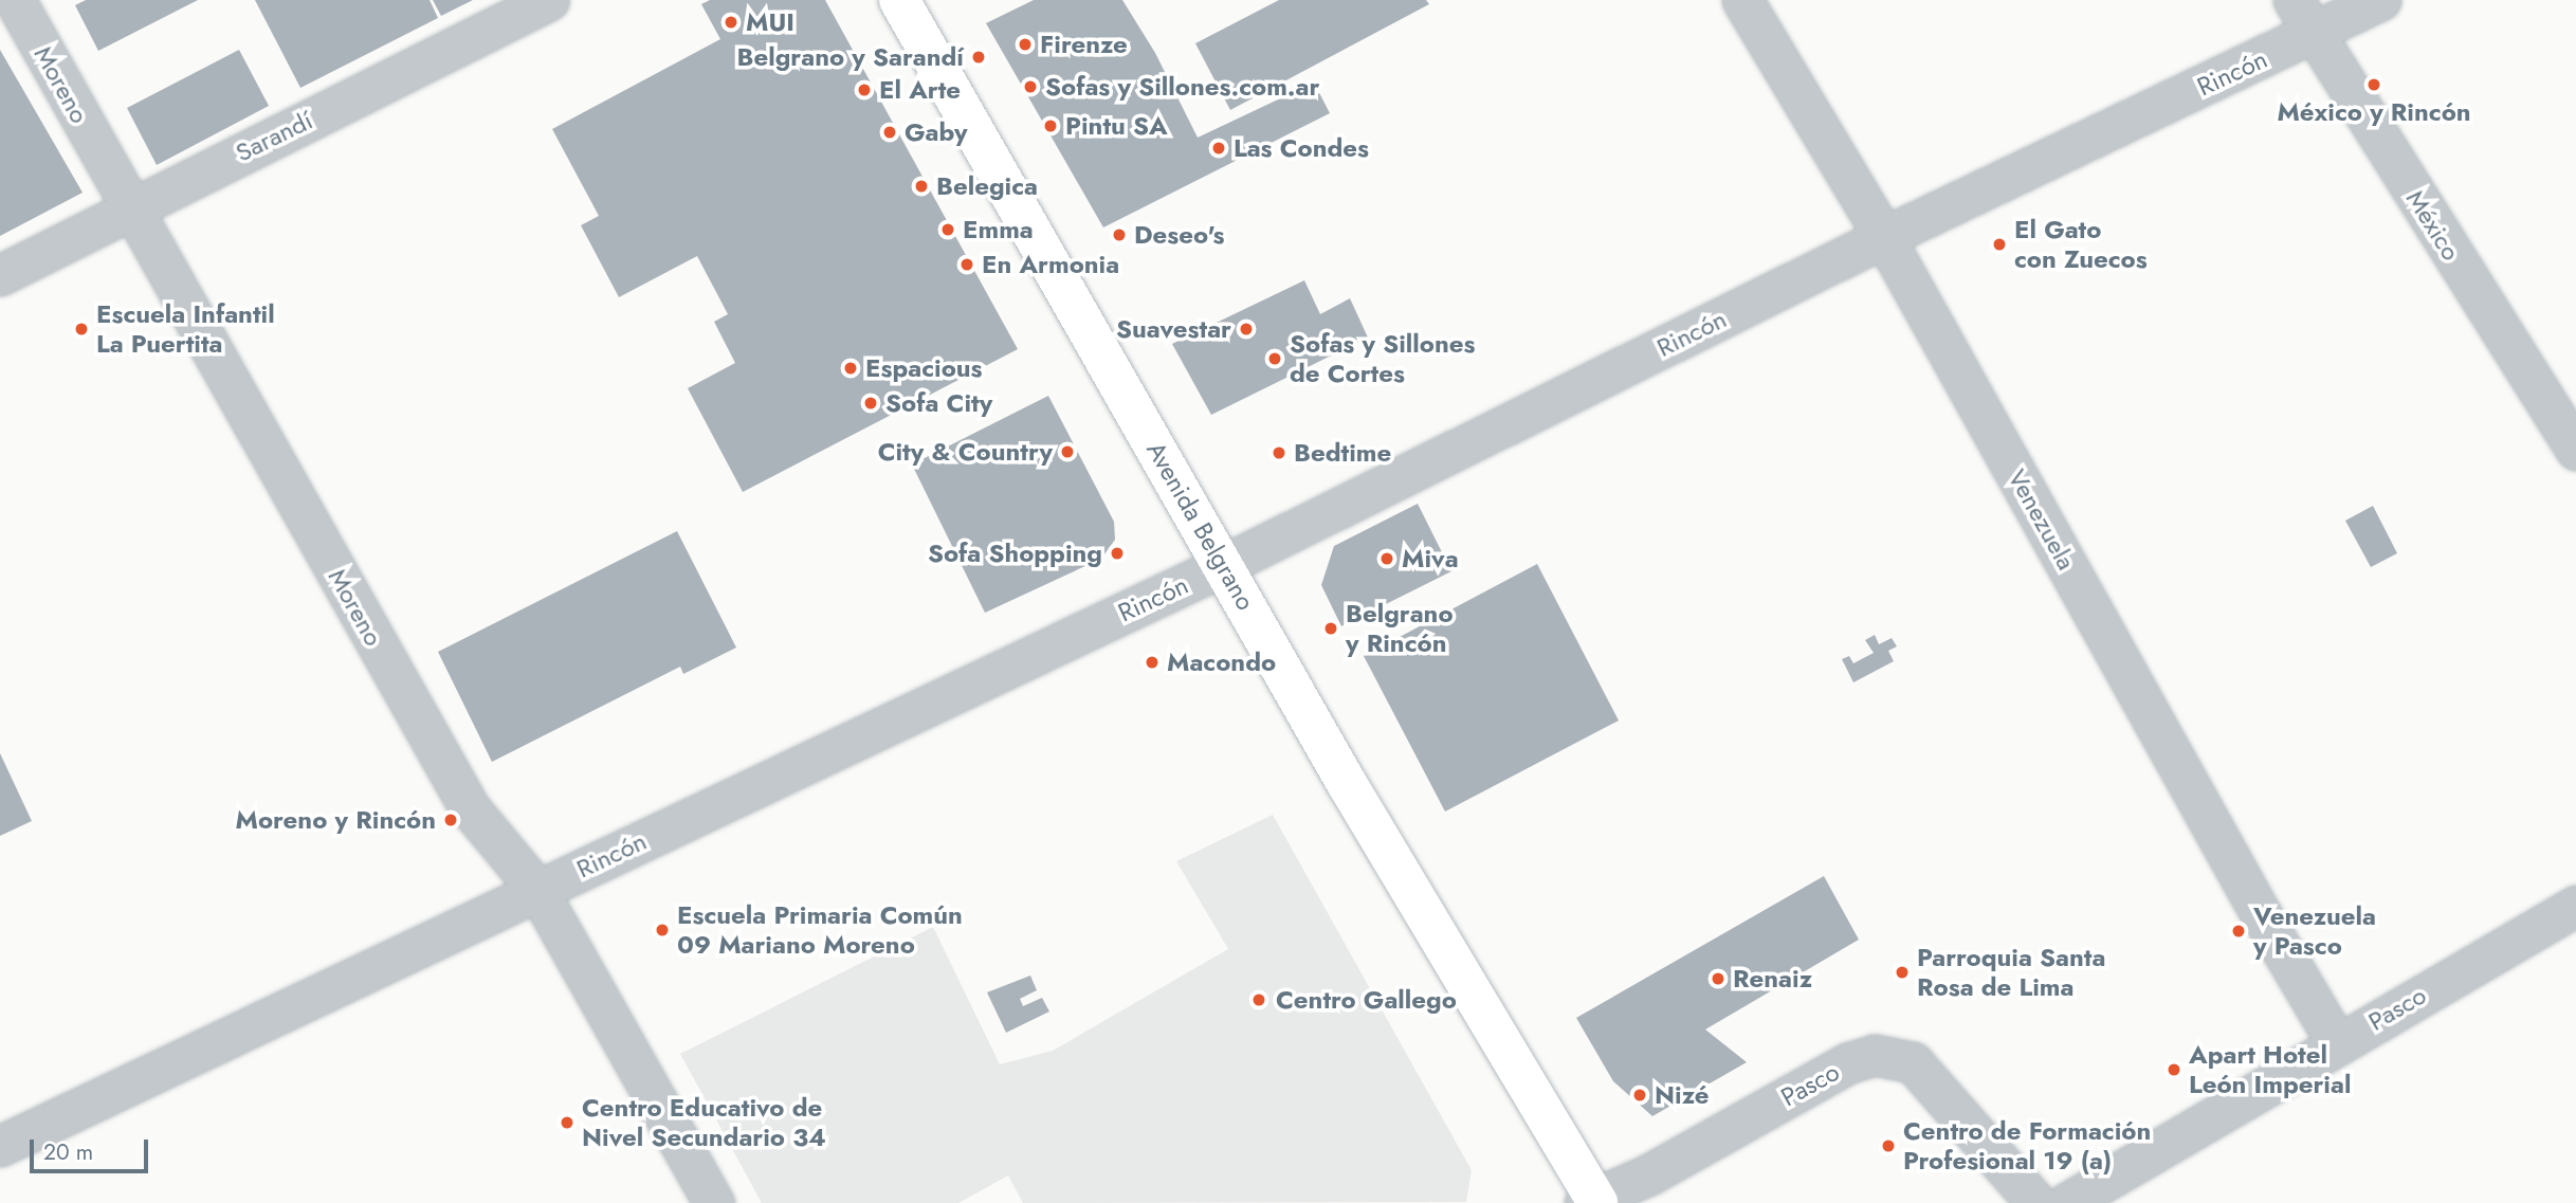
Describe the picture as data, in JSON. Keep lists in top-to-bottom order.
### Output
{
  "streets": {
    "main road": ["Avenida Belgrano"],
    "street": [
      "Rincón",
      "Moreno",
      "Sarandí",
      "México",
      "Venezuela",
      "Pasco"
    ]
  },
  "crossings": [
    ["Rincón", "Moreno"],
    ["Rincón", "México"],
    ["Rincón", "Venezuela"],
    ["Rincón", "Avenida Belgrano"],
    ["Moreno", "Sarandí"],
    ["Venezuela", "Pasco"],
    ["Avenida Belgrano", "Pasco"]
  ],
  "places": [
    "MUI",
    "Firenze",
    "Belgrano y Sarandí",
    "México y Rincón",
    "Sofas y Sillones.com.ar",
    "El Arte",
    "Pintu SA",
    "Gaby",
    "Las Condes",
    "Belegica",
    "Emma",
    "Deseo's",
    "El Gato con Zuecos",
    "En Armonia",
    "Escuela Infantil La Puertita",
    "Suavestar",
    "Sofas y Sillones de Cortes",
    "Espacious",
    "Sofa City",
    "City & Country",
    "Bedtime",
    "Sofa Shopping",
    "Miva",
    "Belgrano y Rincón",
    "Macondo",
    "Moreno y Rincón",
    "Escuela Primaria Común 09 Mariano Moreno",
    "Venezuela y Pasco",
    "Parroquia Santa Rosa de Lima",
    "Renaiz",
    "Centro Gallego",
    "Apart Hotel León Imperial",
    "Nizé",
    "Centro Educativo de Nivel Secundario 34",
    "Centro de Formación Profesional 19 (a)"
  ],
  "scale_bar": "20 m"
}
